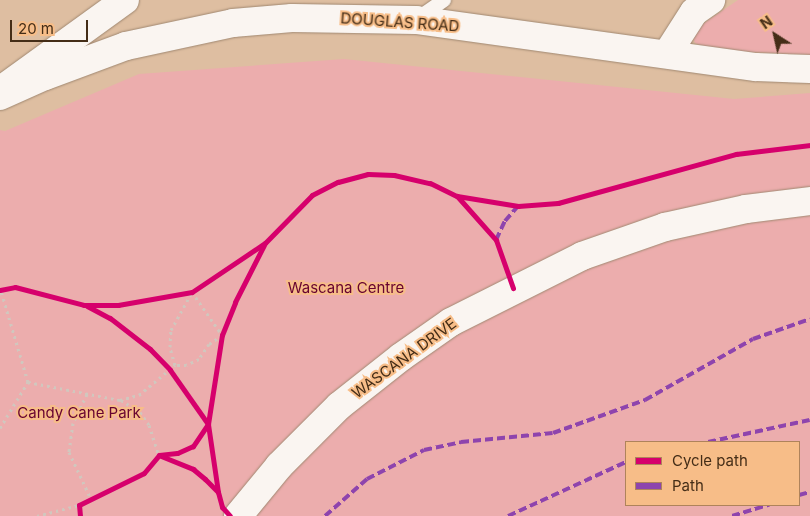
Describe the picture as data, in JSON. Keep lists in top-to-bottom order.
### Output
{
  "streets": {
    "street": ["DOUGLAS ROAD", "WASCANA DRIVE"]
  },
  "parks": ["Wascana Centre", "Candy Cane Park"],
  "legend": ["Cycle path", "Path"],
  "scale_bar": "20 m",
  "north": "top left"
}
